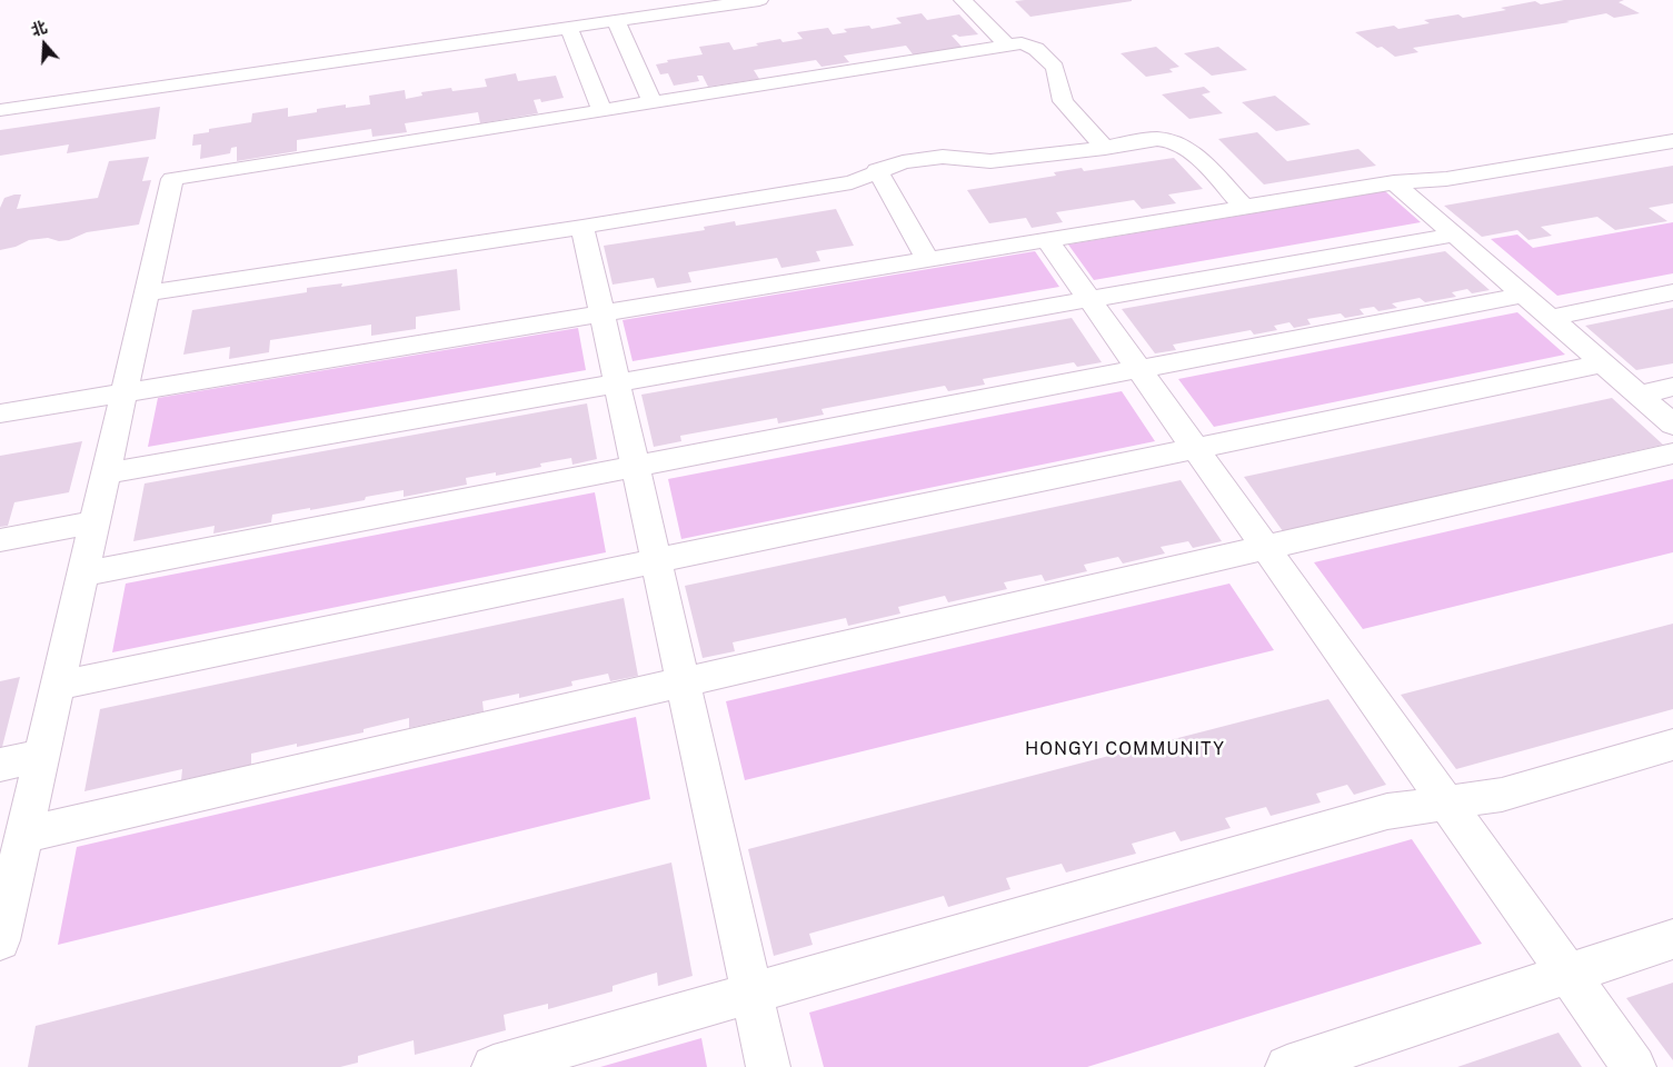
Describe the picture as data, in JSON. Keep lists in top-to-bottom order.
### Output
{
  "districts": ["HONGYI COMMUNITY"],
  "north": "top"
}
